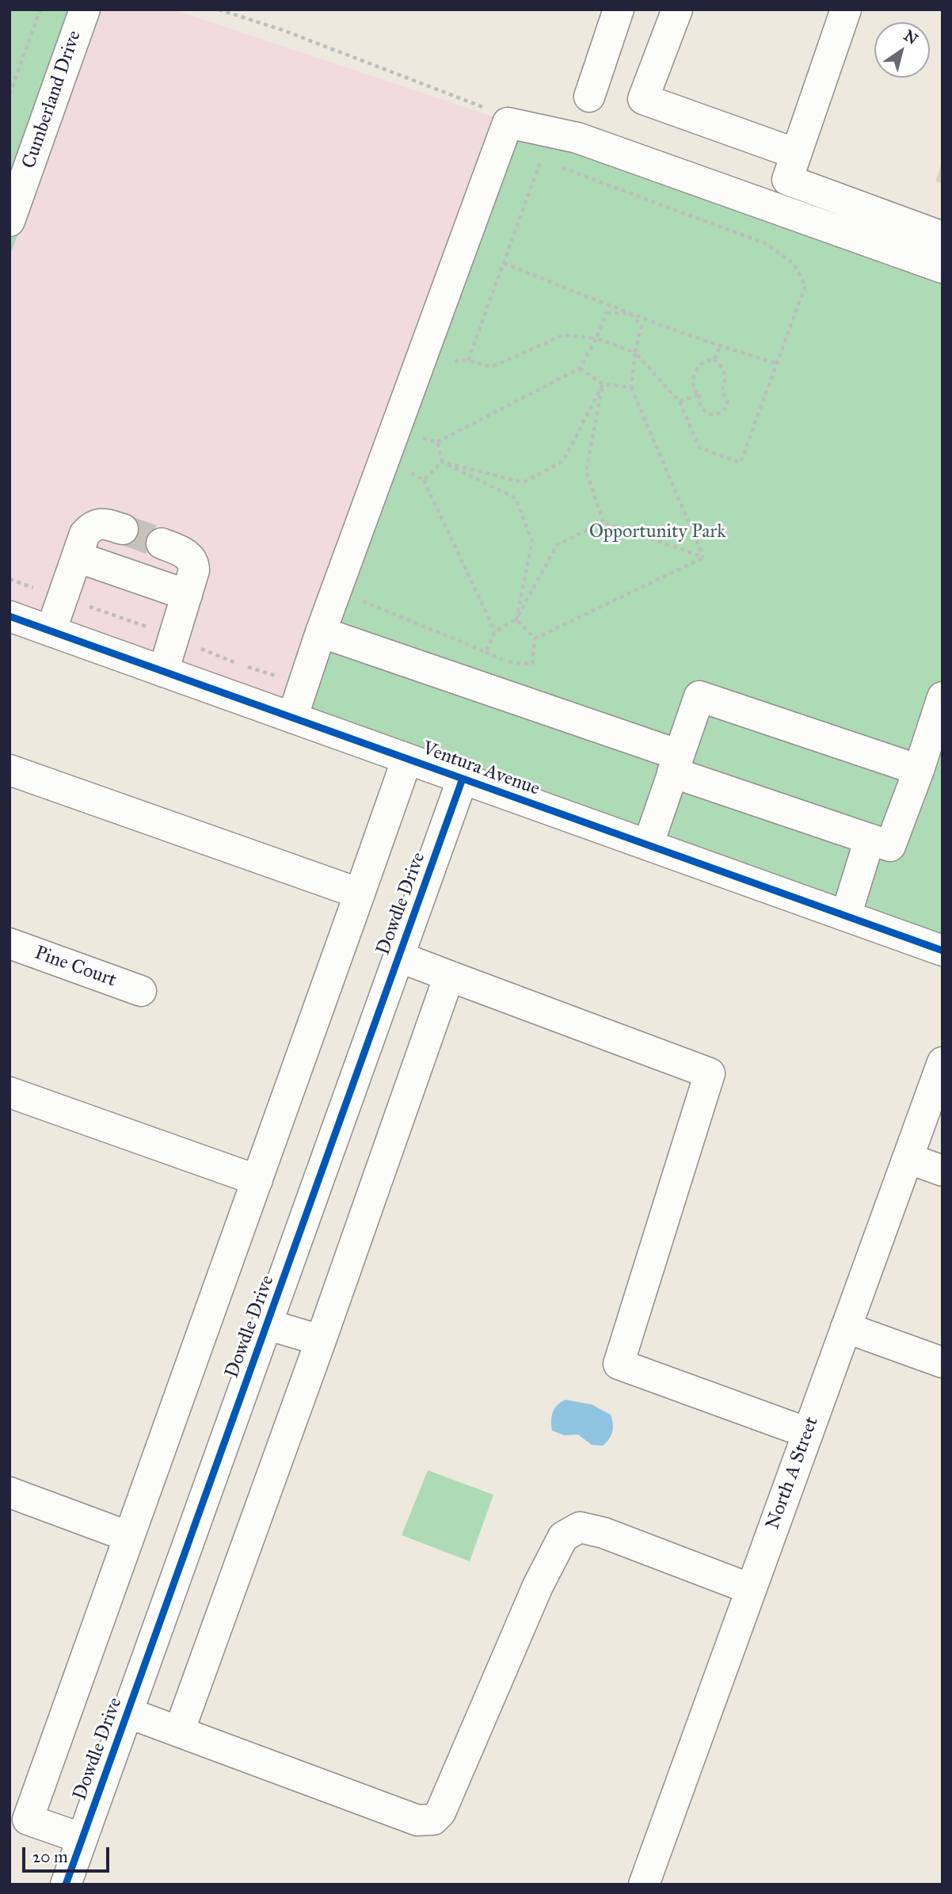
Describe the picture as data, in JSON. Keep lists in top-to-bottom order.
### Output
{
  "streets": {
    "street": [
      "Cumberland Drive",
      "Ventura Avenue",
      "Dowdle Drive",
      "Pine Court",
      "North A Street"
    ]
  },
  "crossings": [
    ["Ventura Avenue", "Dowdle Drive"]
  ],
  "parks": ["Opportunity Park"],
  "scale_bar": "20 m",
  "north": "top right"
}
